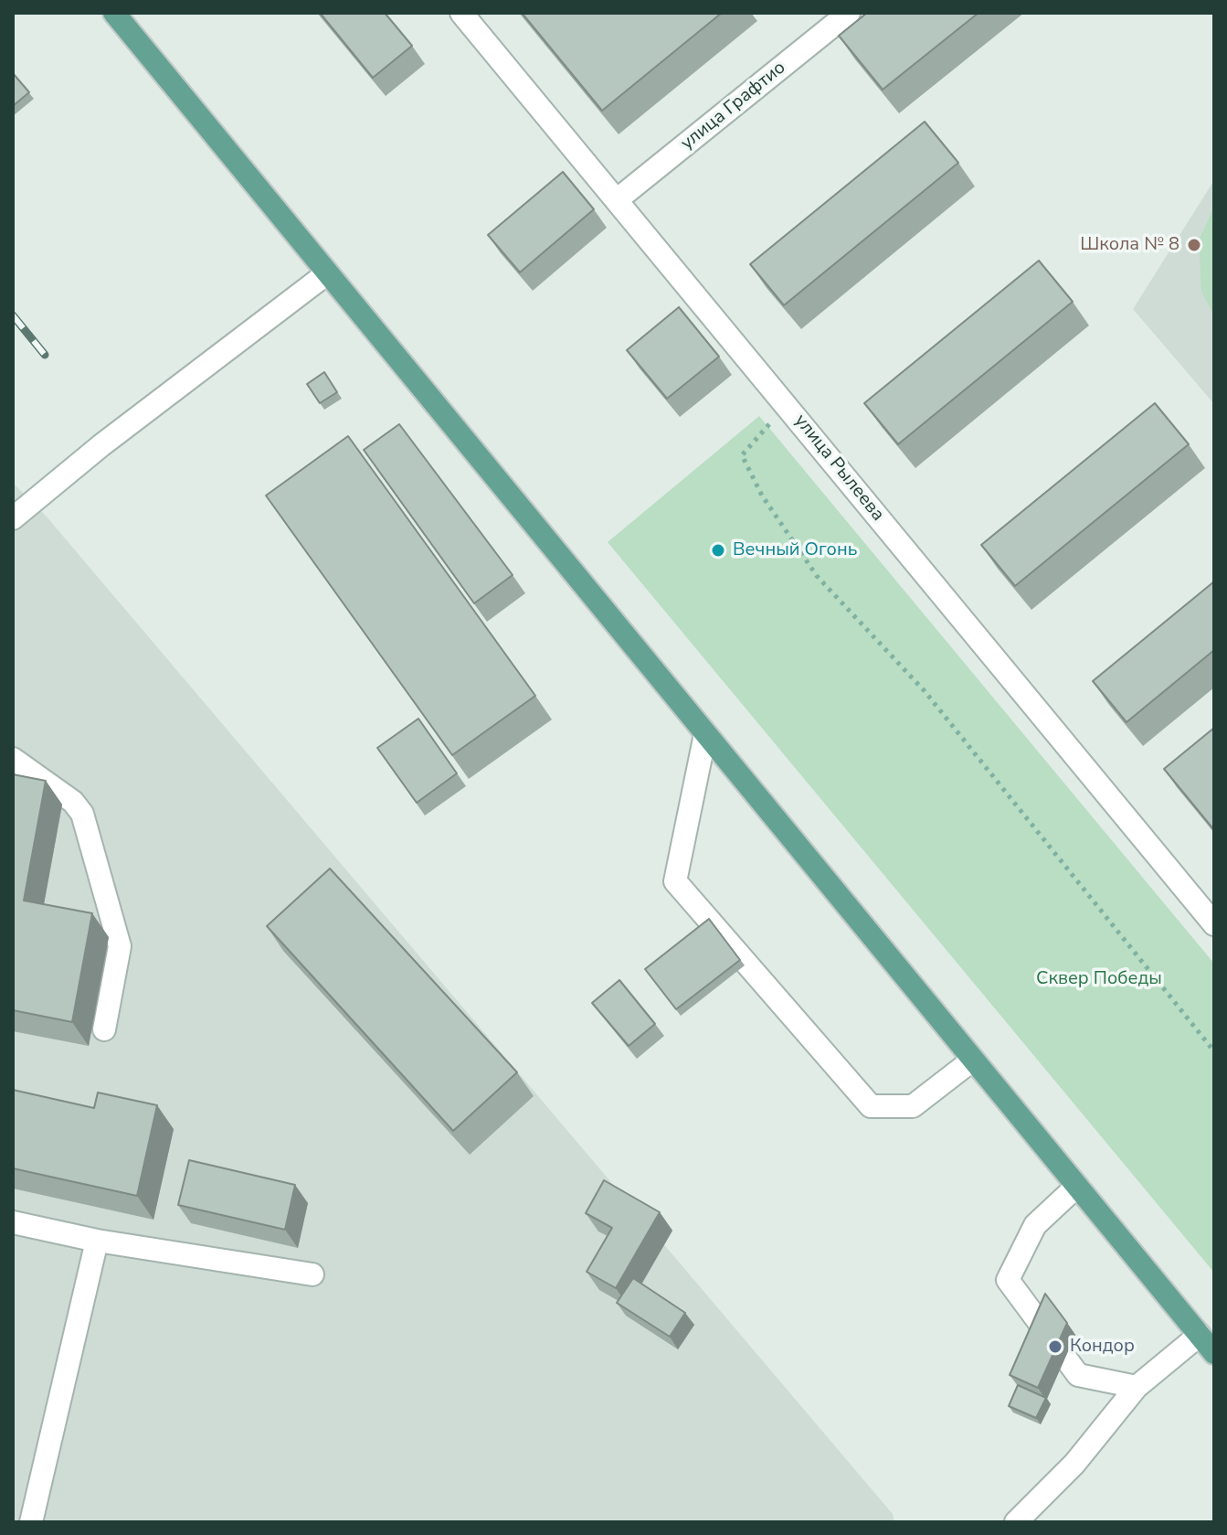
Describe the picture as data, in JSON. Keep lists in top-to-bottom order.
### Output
{
  "streets": {
    "street": ["улица Графтио", "улица Рылеева"]
  },
  "crossings": [
    ["улица Графтио", "улица Рылеева"]
  ],
  "parks": ["Сквер Победы"],
  "places": ["Школа № 8", "Вечный Огонь", "Кондор"]
}
